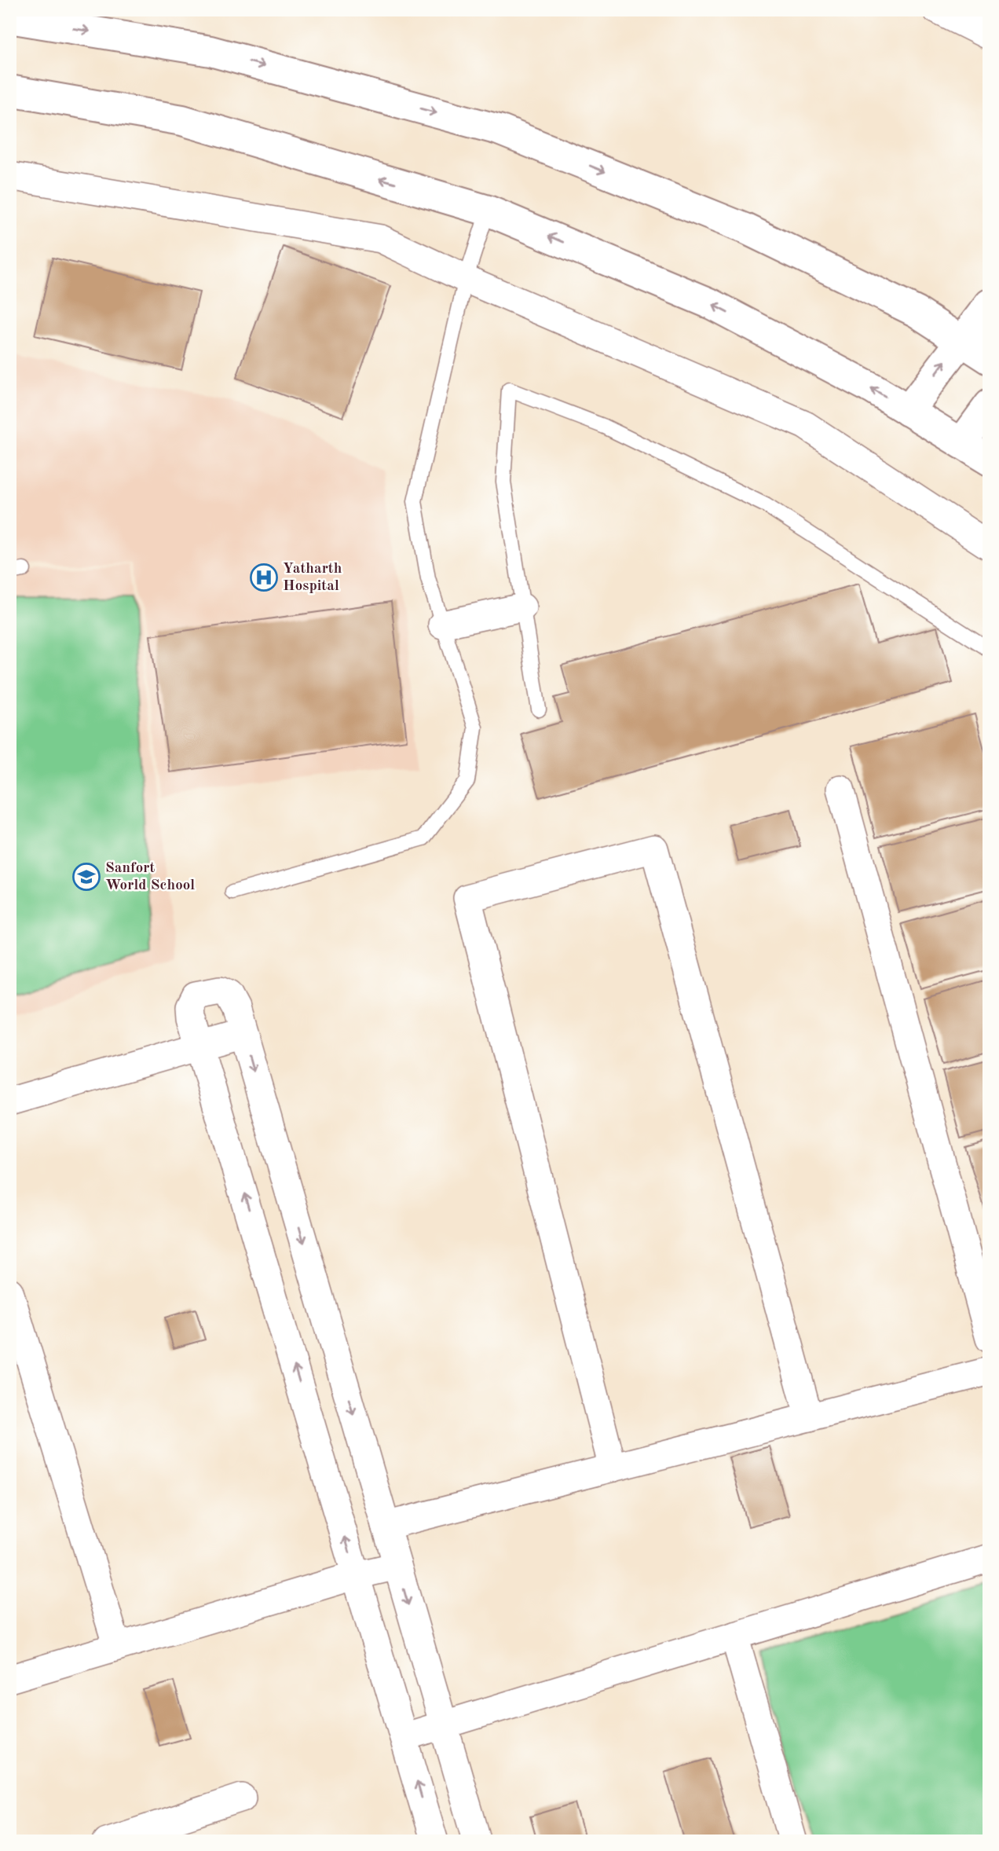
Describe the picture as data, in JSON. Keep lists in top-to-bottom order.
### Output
{
  "places": {
    "hospital": ["Yatharth Hospital"],
    "school or university": ["Sanfort World School"]
  }
}
